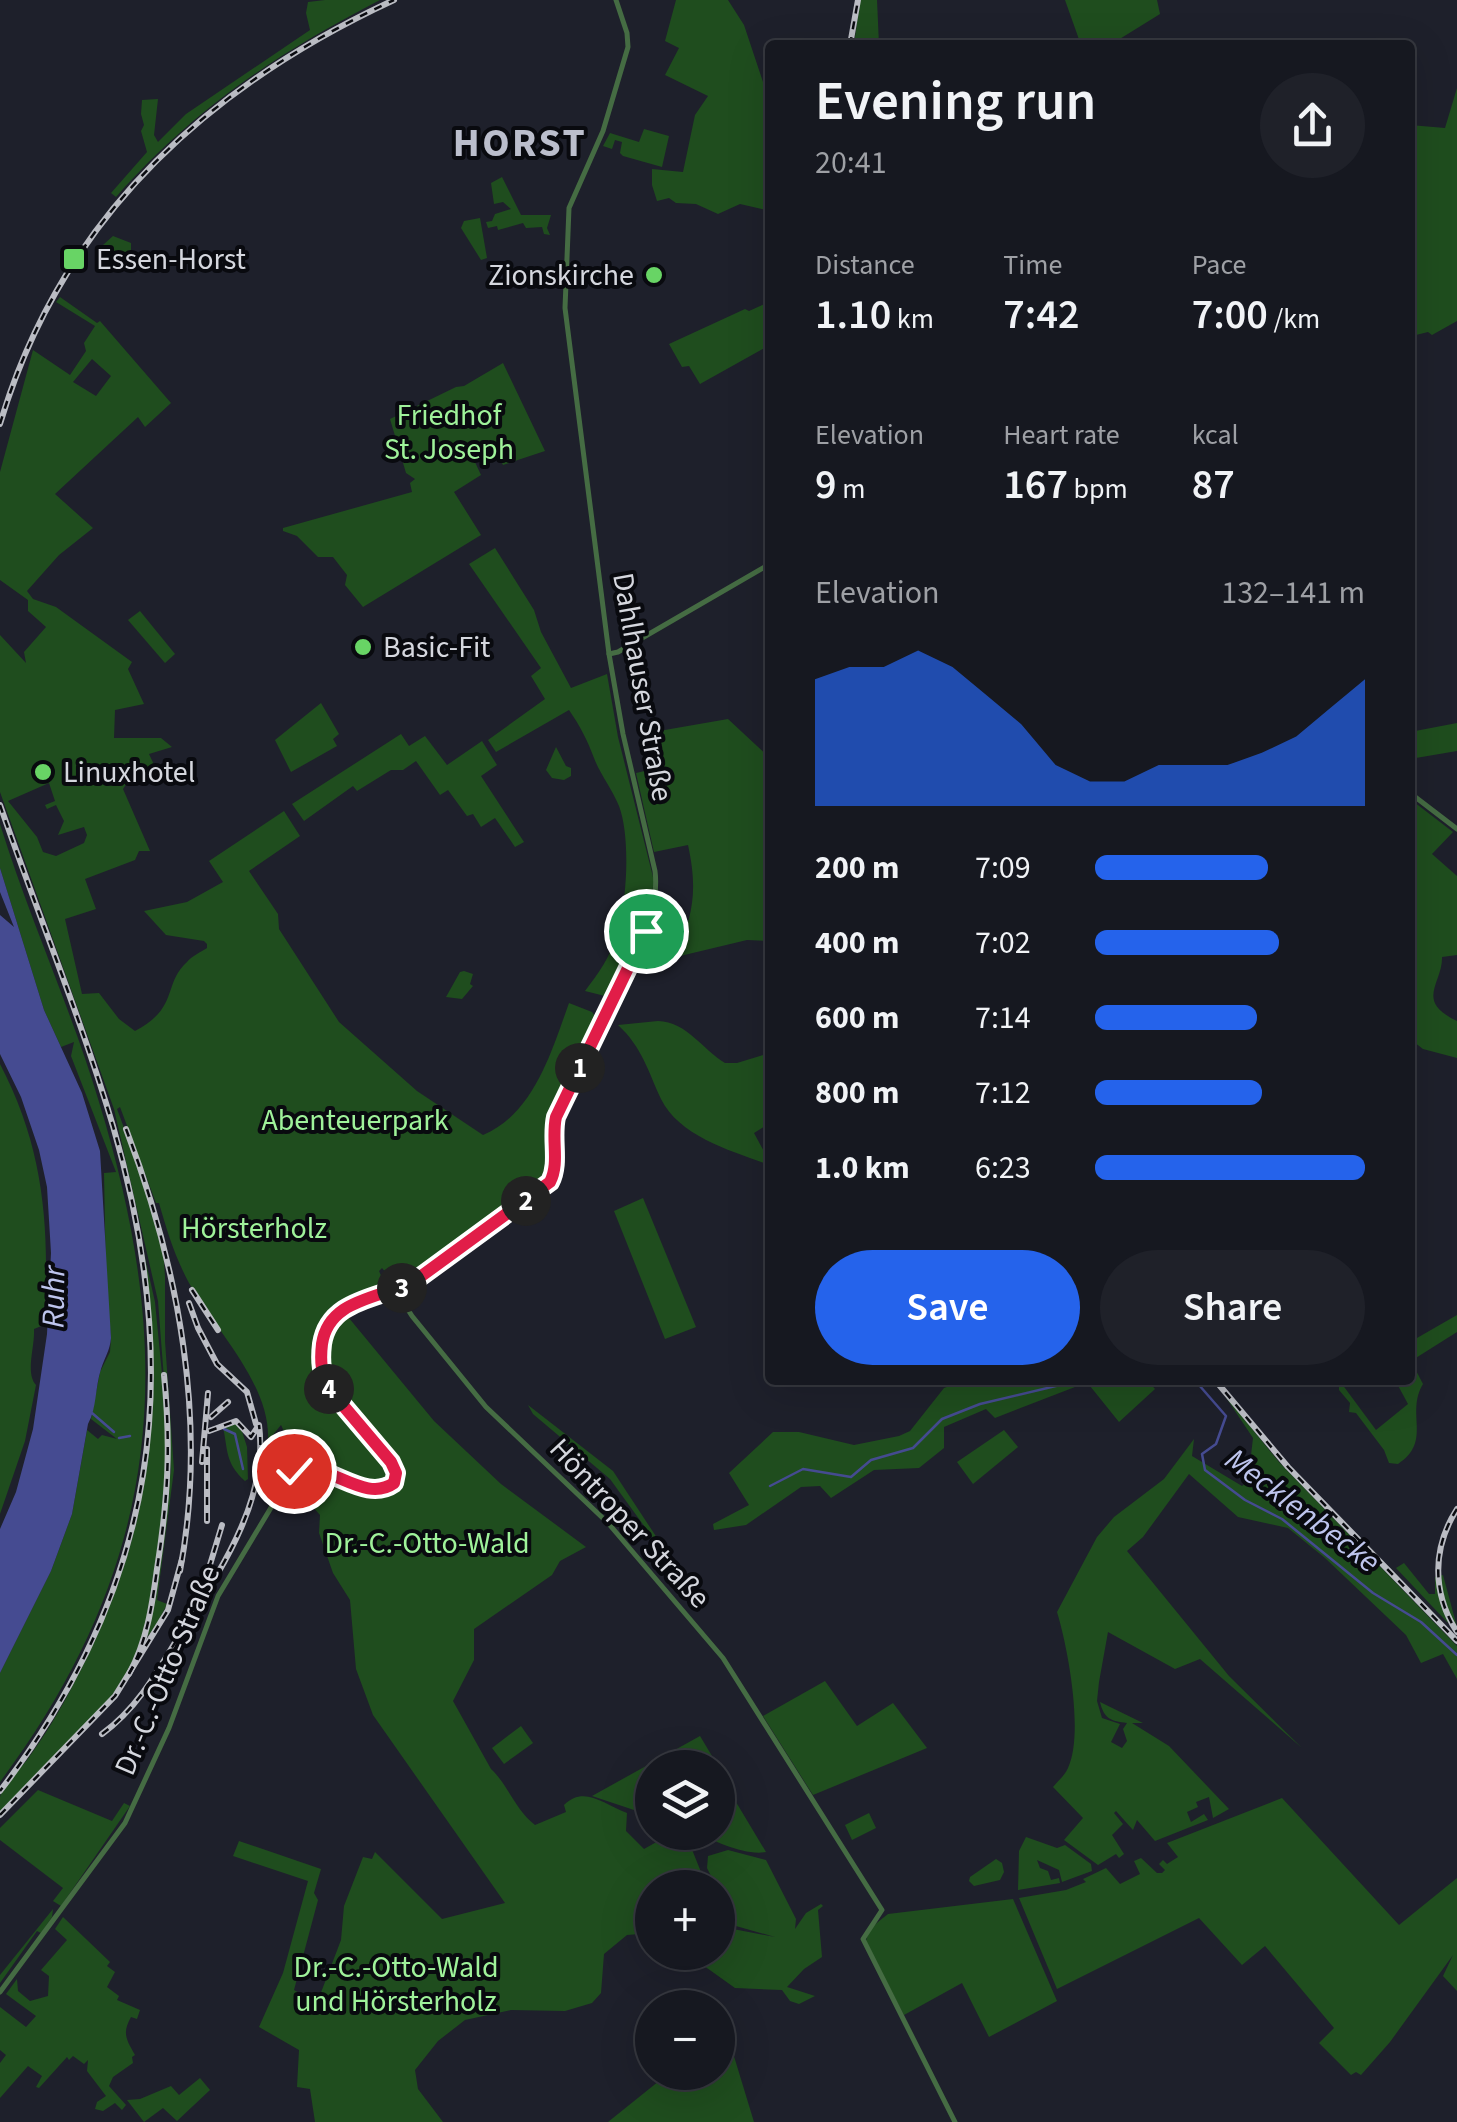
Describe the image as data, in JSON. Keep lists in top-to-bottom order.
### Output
{
  "streets": {
    "street": ["Dahlhauser Straße", "Höntroper Straße", "Dr.-C.-Otto-Straße"]
  },
  "crossings": [
    ["Dahlhauser Straße", "Höntroper Straße"],
    ["Dahlhauser Straße", "Dr.-C.-Otto-Straße"],
    ["Höntroper Straße", "Dr.-C.-Otto-Straße"]
  ],
  "districts": ["HORST"],
  "water": ["Ruhr", "Mecklenbecke"],
  "parks": [
    "Friedhof St. Joseph",
    "Abenteuerpark",
    "Hörsterholz",
    "Dr.-C.-Otto-Wald",
    "Dr.-C.-Otto-Wald und Hörsterholz"
  ],
  "places": {
    "transit": ["Essen-Horst"],
    "other": ["Zionskirche", "Basic-Fit", "Linuxhotel"]
  },
  "page": {
    "heading": ["Evening run", "20:41"],
    "stats": [
      ["Distance", "1.10 km"],
      ["Time", "7:42"],
      ["Pace", "7:00 /km"],
      ["Elevation", "9 m"],
      ["Heart rate", "167 bpm"],
      ["kcal", "87"]
    ],
    "chart": ["Elevation", "132–141 m"],
    "list": [
      {
        "name": "200 m",
        "note": "7:09"
      },
      {
        "name": "400 m",
        "note": "7:02"
      },
      {
        "name": "600 m",
        "note": "7:14"
      },
      {
        "name": "800 m",
        "note": "7:12"
      },
      {
        "name": "1.0 km",
        "note": "6:23"
      }
    ],
    "pins": [
      "1",
      "2",
      "3",
      "4"
    ],
    "buttons": ["Save", "Share"],
    "map_buttons": ["+", "−"]
  }
}
